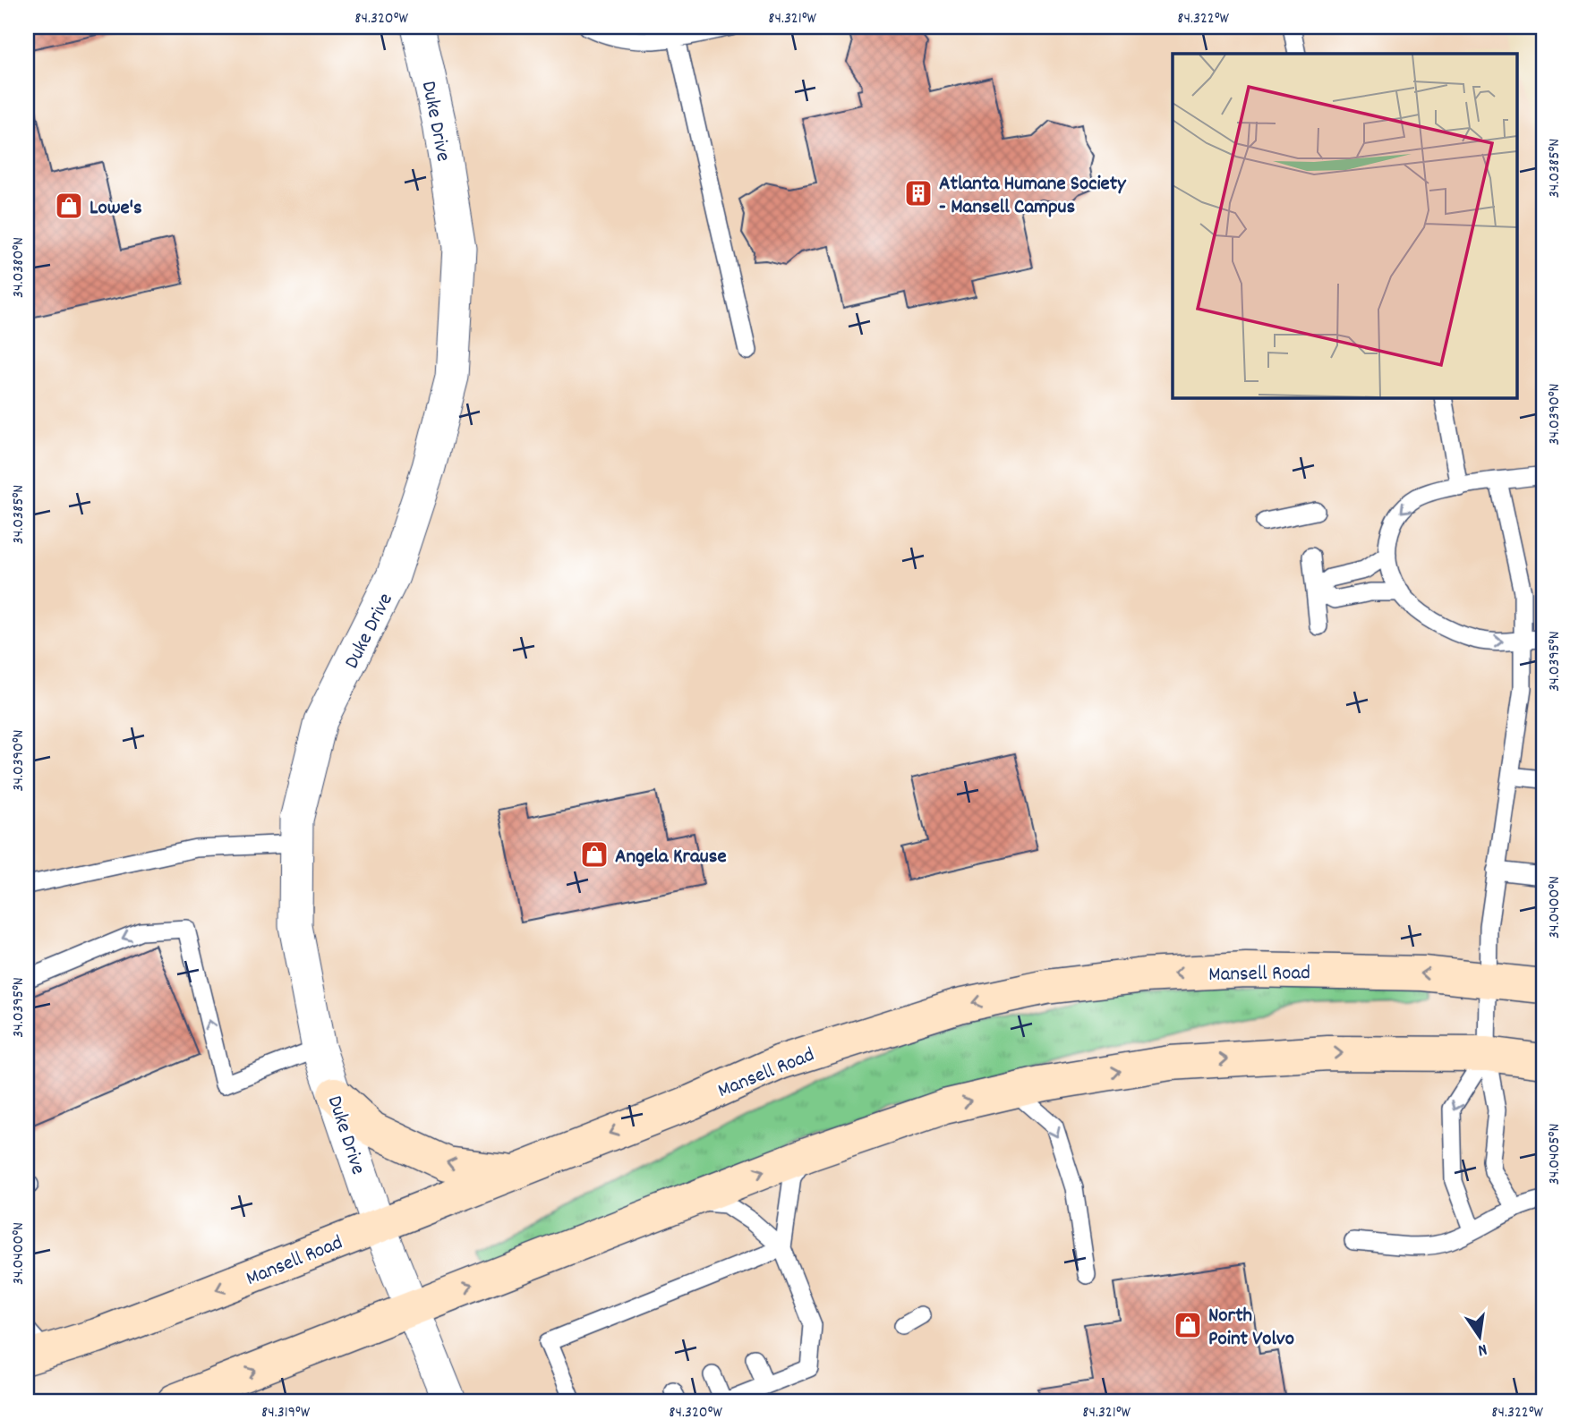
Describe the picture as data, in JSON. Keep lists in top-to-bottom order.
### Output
{
  "streets": {
    "main road": ["Mansell Road"],
    "street": ["Duke Drive"]
  },
  "crossings": [
    ["Duke Drive", "Mansell Road"]
  ],
  "places": {
    "building": ["Atlanta Humane Society - Mansell Campus"],
    "shop": ["Lowe's", "Angela Krause", "North Point Volvo"]
  },
  "north": "bottom",
  "coordinates": [
    "84.320°W",
    "84.321°W",
    "84.322°W",
    "34.0385°N",
    "34.0380°N",
    "34.0390°N",
    "34.0395°N",
    "34.0400°N",
    "34.0405°N",
    "84.319°W"
  ]
}
